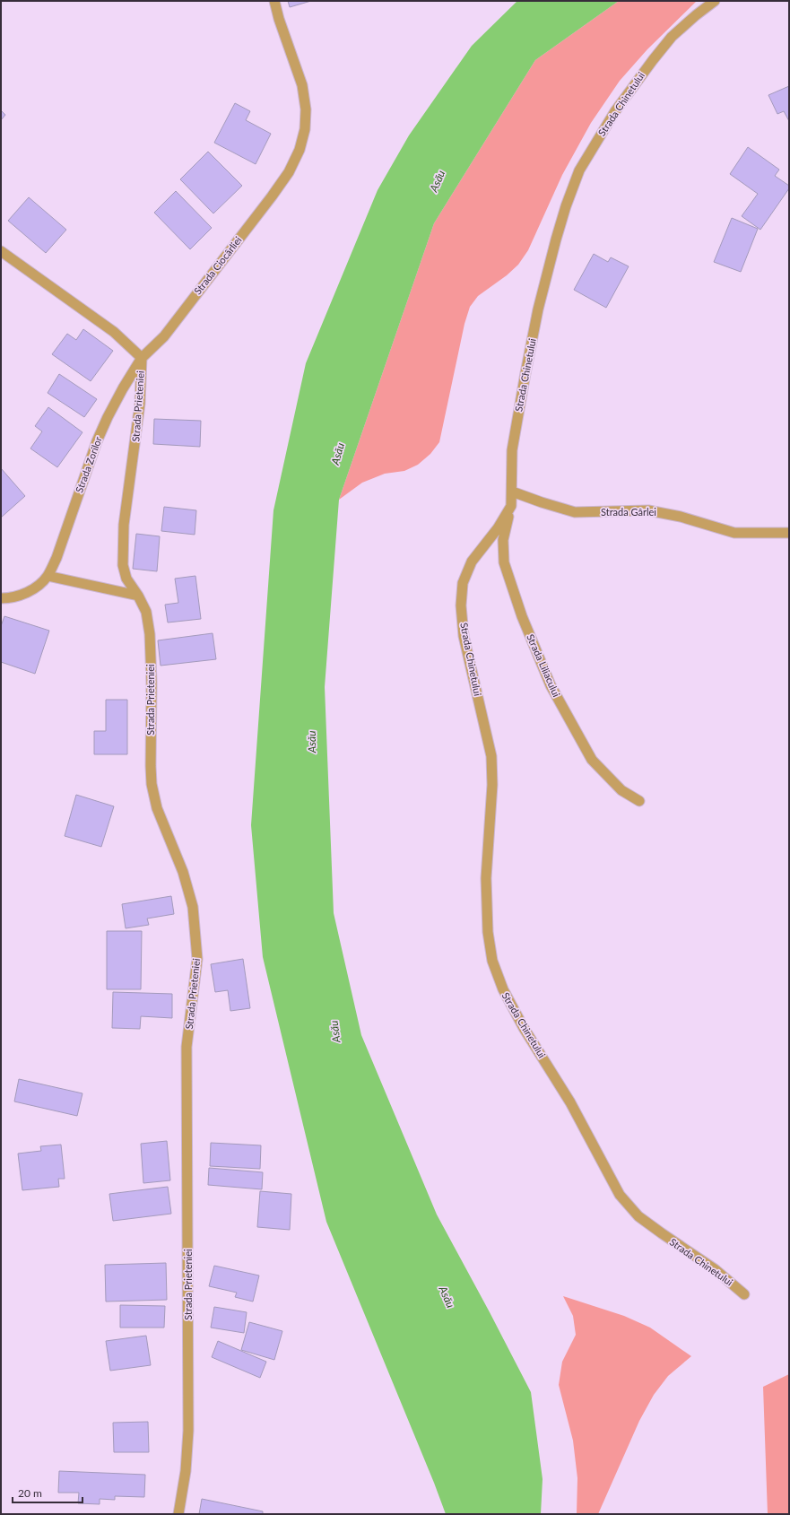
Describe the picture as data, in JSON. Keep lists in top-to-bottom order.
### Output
{
  "streets": {
    "street": [
      "Strada Chinetului",
      "Strada Ciocârliei",
      "Strada Prieteniei",
      "Strada Zorilor",
      "Strada Gârlei",
      "Strada Liliacului"
    ]
  },
  "crossings": [
    ["Strada Chinetului", "Strada Gârlei"],
    ["Strada Chinetului", "Strada Liliacului"],
    ["Strada Ciocârliei", "Strada Prieteniei"],
    ["Strada Ciocârliei", "Strada Zorilor"],
    ["Strada Prieteniei", "Strada Zorilor"]
  ],
  "water": ["Asău"],
  "scale_bar": "20 m"
}
